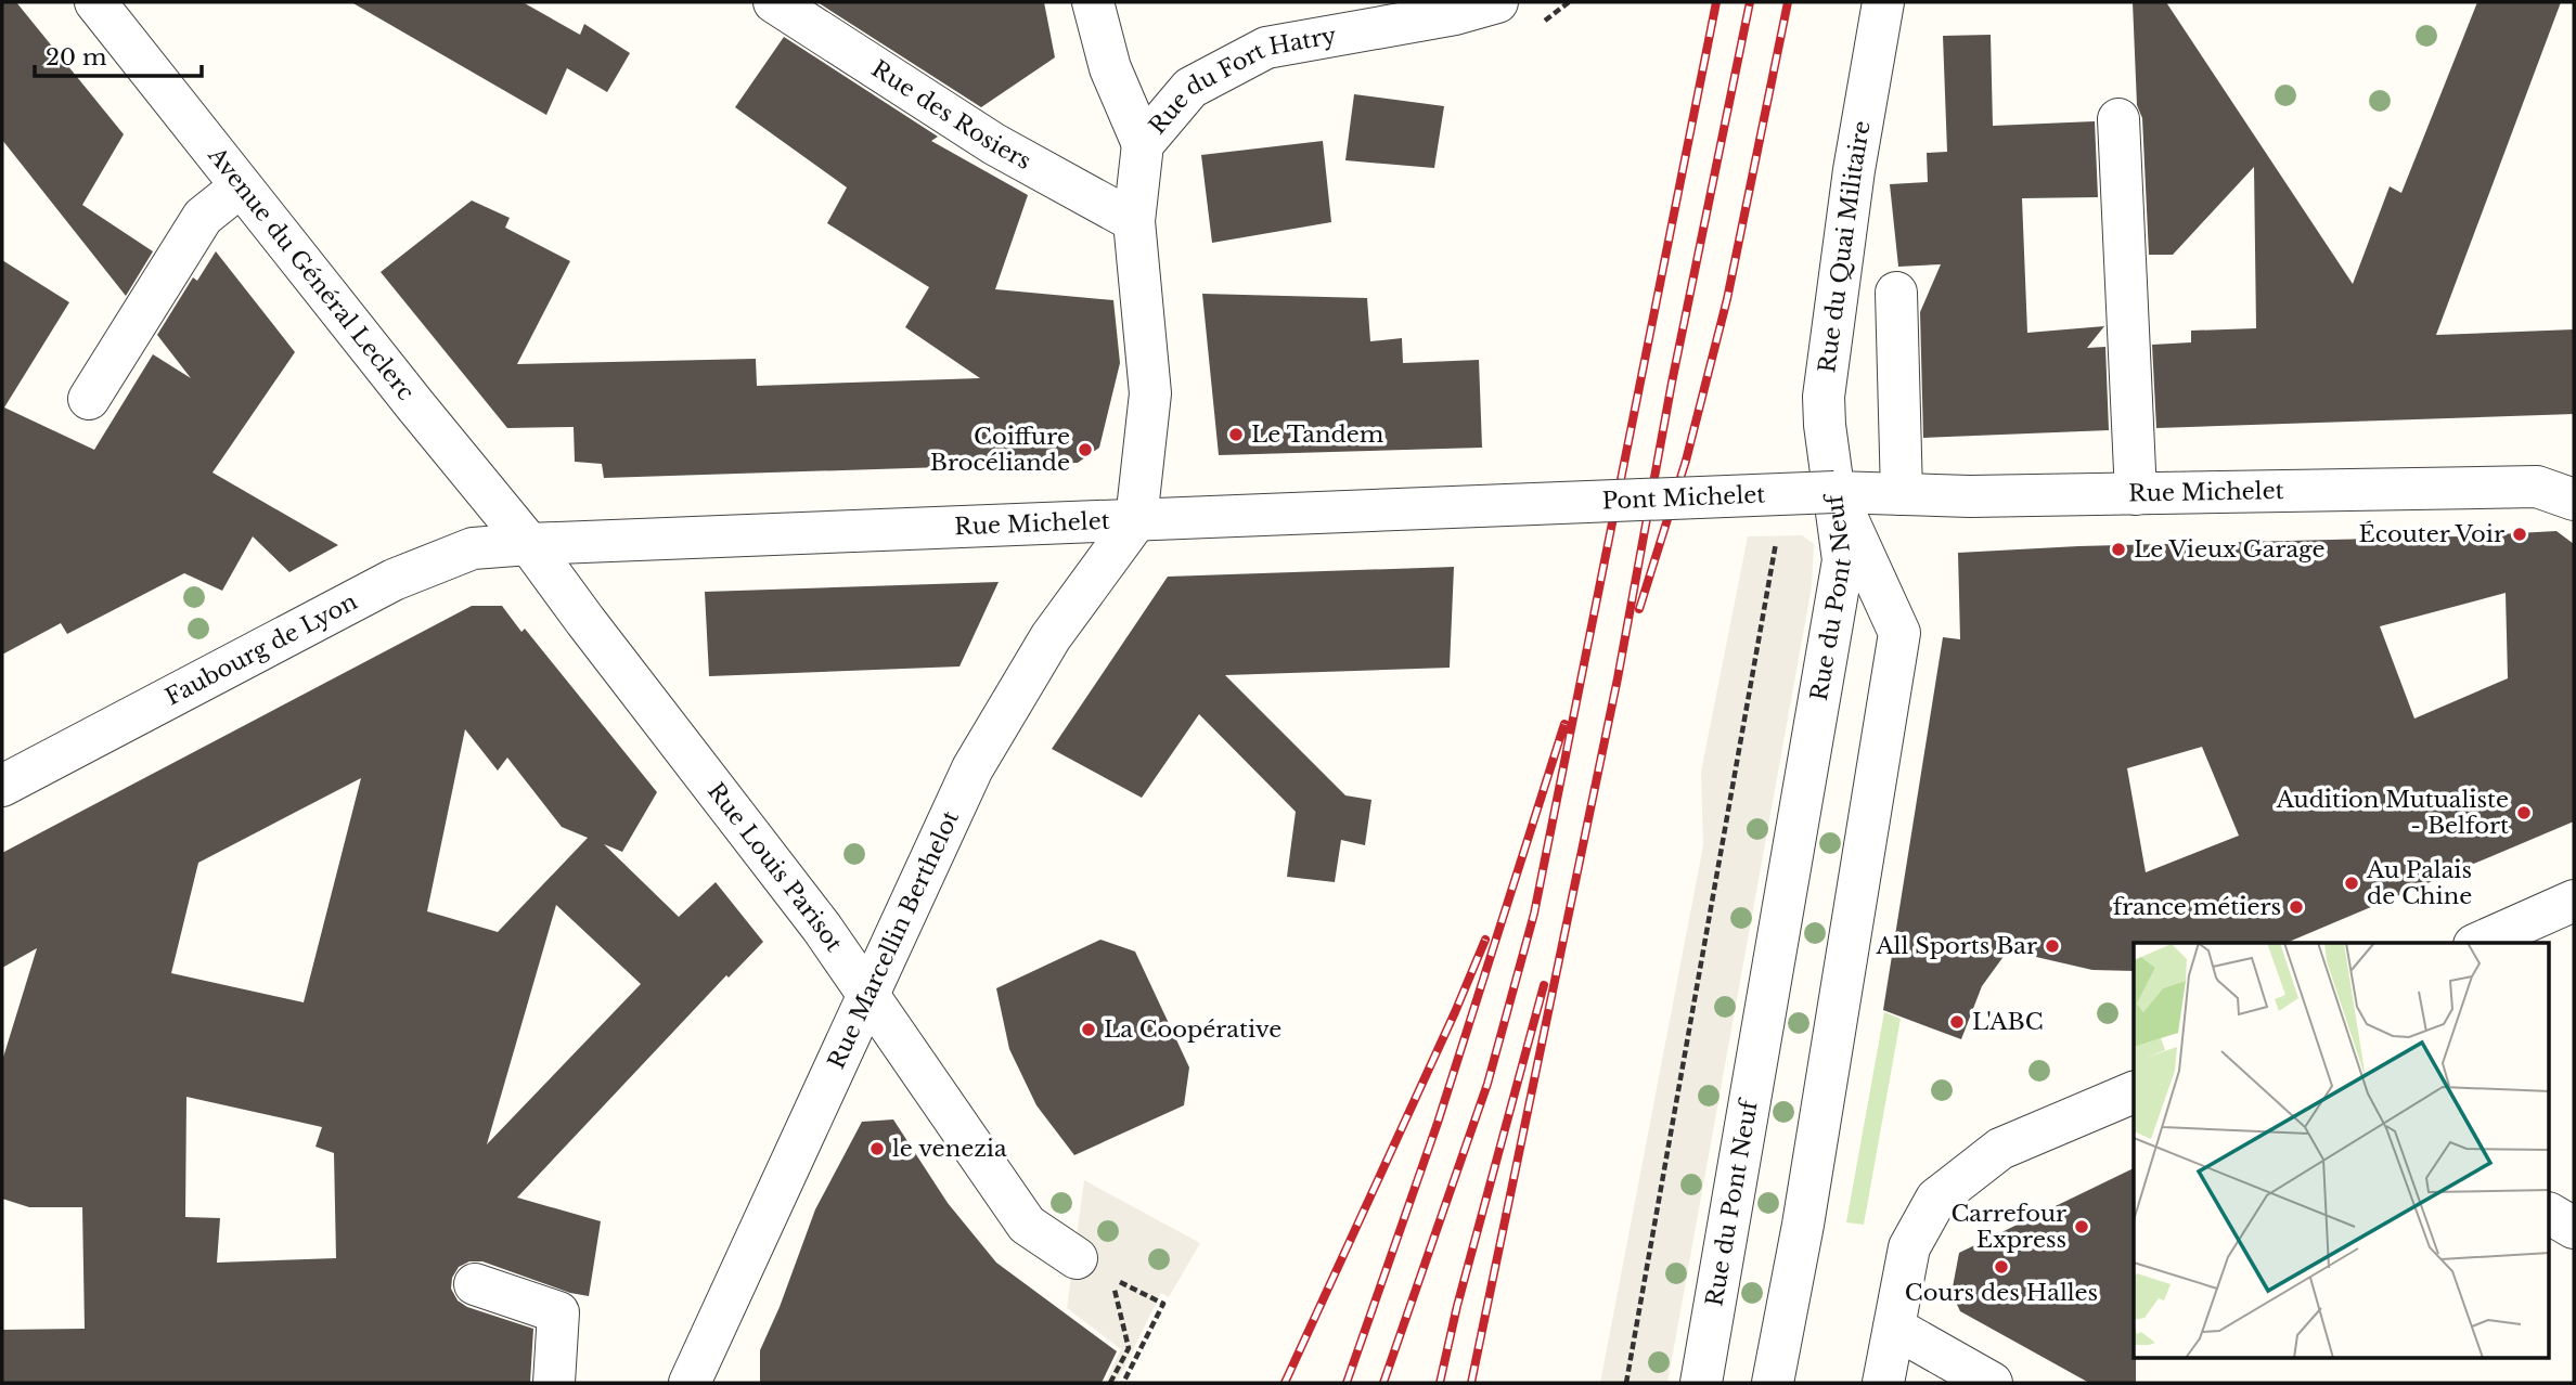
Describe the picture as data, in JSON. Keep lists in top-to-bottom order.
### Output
{
  "streets": {
    "street": [
      "Rue du Fort Hatry",
      "Rue des Rosiers",
      "Rue du Quai Militaire",
      "Avenue du Général Leclerc",
      "Rue Michelet",
      "Pont Michelet",
      "Rue du Pont Neuf",
      "Faubourg de Lyon",
      "Rue Louis Parisot",
      "Rue Marcellin Berthelot"
    ]
  },
  "crossings": [
    ["Rue du Fort Hatry", "Rue des Rosiers"],
    ["Rue du Fort Hatry", "Rue Michelet"],
    ["Rue du Fort Hatry", "Rue Marcellin Berthelot"],
    ["Rue du Quai Militaire", "Rue Michelet"],
    ["Rue du Quai Militaire", "Pont Michelet"],
    ["Rue du Quai Militaire", "Rue du Pont Neuf"],
    ["Avenue du Général Leclerc", "Rue Michelet"],
    ["Avenue du Général Leclerc", "Faubourg de Lyon"],
    ["Avenue du Général Leclerc", "Rue Louis Parisot"],
    ["Rue Michelet", "Pont Michelet"],
    ["Rue Michelet", "Rue du Pont Neuf"],
    ["Rue Michelet", "Faubourg de Lyon"],
    ["Rue Michelet", "Rue Louis Parisot"],
    ["Rue Michelet", "Rue Marcellin Berthelot"],
    ["Pont Michelet", "Rue du Pont Neuf"],
    ["Faubourg de Lyon", "Rue Louis Parisot"],
    ["Rue Louis Parisot", "Rue Marcellin Berthelot"]
  ],
  "places": [
    "Le Tandem",
    "Coiffure Brocéliande",
    "Écouter Voir",
    "Le Vieux Garage",
    "Audition Mutualiste - Belfort",
    "Au Palais de Chine",
    "france métiers",
    "All Sports Bar",
    "L'ABC",
    "La Coopérative",
    "le venezia",
    "Carrefour Express",
    "Cours des Halles"
  ],
  "scale_bar": "20 m"
}
